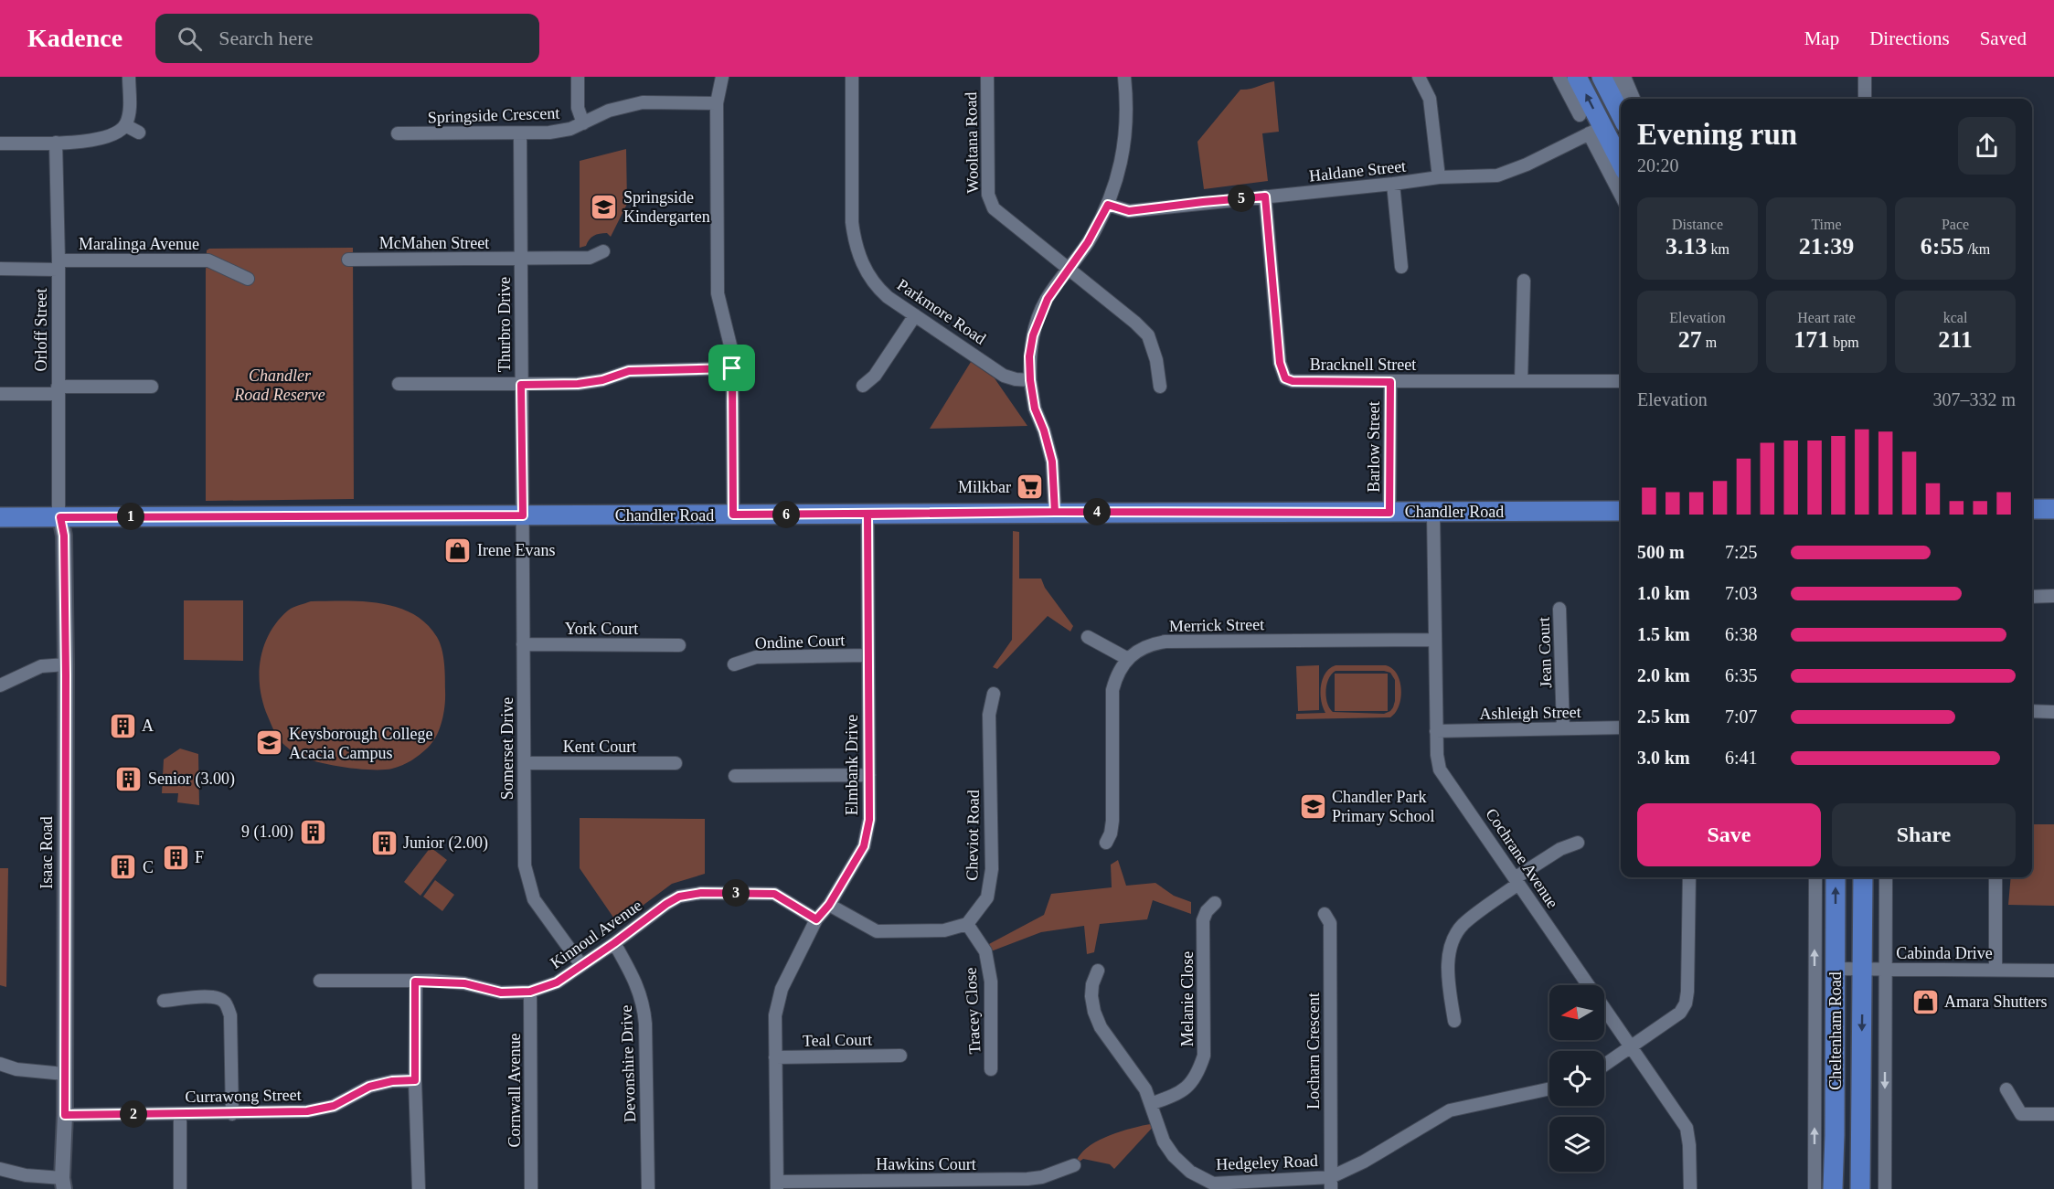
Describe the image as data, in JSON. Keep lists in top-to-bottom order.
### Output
{
  "streets": {
    "main road": ["Chandler Road", "Cheltenham Road"],
    "street": [
      "Springside Crescent",
      "Wooltana Road",
      "Haldane Street",
      "McMahen Street",
      "Maralinga Avenue",
      "Parkmore Road",
      "Thurbro Drive",
      "Orloff Street",
      "Bracknell Street",
      "Barlow Street",
      "Merrick Street",
      "York Court",
      "Ondine Court",
      "Jean Court",
      "Ashleigh Street",
      "Kent Court",
      "Somerset Drive",
      "Elmbank Drive",
      "Cheviot Road",
      "Isaac Road",
      "Cochrane Avenue",
      "Kinnoul Avenue",
      "Cabinda Drive",
      "Melanie Close",
      "Tracey Close",
      "Teal Court",
      "Locharn Crescent",
      "Devonshire Drive",
      "Cornwall Avenue",
      "Currawong Street",
      "Hedgeley Road",
      "Hawkins Court"
    ]
  },
  "crossings": [
    ["Springside Crescent", "Thurbro Drive"],
    ["Haldane Street", "Bracknell Street"],
    ["McMahen Street", "Thurbro Drive"],
    ["Maralinga Avenue", "Orloff Street"],
    ["Thurbro Drive", "Chandler Road"],
    ["Thurbro Drive", "Somerset Drive"],
    ["Orloff Street", "Chandler Road"],
    ["Orloff Street", "Isaac Road"],
    ["Bracknell Street", "Barlow Street"],
    ["Barlow Street", "Chandler Road"],
    ["Chandler Road", "Somerset Drive"],
    ["Chandler Road", "Elmbank Drive"],
    ["Chandler Road", "Isaac Road"],
    ["Chandler Road", "Cochrane Avenue"],
    ["Merrick Street", "Cochrane Avenue"],
    ["York Court", "Somerset Drive"],
    ["Ondine Court", "Elmbank Drive"],
    ["Jean Court", "Ashleigh Street"],
    ["Ashleigh Street", "Cochrane Avenue"],
    ["Kent Court", "Somerset Drive"],
    ["Somerset Drive", "Kinnoul Avenue"],
    ["Elmbank Drive", "Kinnoul Avenue"],
    ["Elmbank Drive", "Teal Court"],
    ["Elmbank Drive", "Hawkins Court"],
    ["Cheviot Road", "Tracey Close"],
    ["Isaac Road", "Currawong Street"],
    ["Kinnoul Avenue", "Devonshire Drive"],
    ["Kinnoul Avenue", "Cornwall Avenue"],
    ["Cabinda Drive", "Cheltenham Road"],
    ["Melanie Close", "Hedgeley Road"],
    ["Locharn Crescent", "Hedgeley Road"]
  ],
  "parks": ["Chandler Road Reserve"],
  "places": {
    "school or university": ["Springside Kindergarten", "Keysborough College Acacia Campus", "Chandler Park Primary School"],
    "supermarket": ["Milkbar"],
    "shop": ["Irene Evans", "Amara Shutters"],
    "building": [
      "A",
      "Senior (3.00)",
      "9 (1.00)",
      "Junior (2.00)",
      "F",
      "C"
    ]
  },
  "north": "left",
  "page": {
    "header": "Kadence",
    "search": "Search here",
    "nav": ["Map", "Directions", "Saved"],
    "heading": ["Evening run", "20:20"],
    "pins": [
      "5",
      "4",
      "6",
      "1",
      "3",
      "2"
    ],
    "stats": [
      ["Distance", "3.13 km"],
      ["Time", "21:39"],
      ["Pace", "6:55 /km"],
      ["Elevation", "27 m"],
      ["Heart rate", "171 bpm"],
      ["kcal", "211"]
    ],
    "chart": ["Elevation", "307–332 m"],
    "list": [
      {
        "name": "500 m",
        "note": "7:25"
      },
      {
        "name": "1.0 km",
        "note": "7:03"
      },
      {
        "name": "1.5 km",
        "note": "6:38"
      },
      {
        "name": "2.0 km",
        "note": "6:35"
      },
      {
        "name": "2.5 km",
        "note": "7:07"
      },
      {
        "name": "3.0 km",
        "note": "6:41"
      }
    ],
    "buttons": ["Save", "Share"]
  }
}
